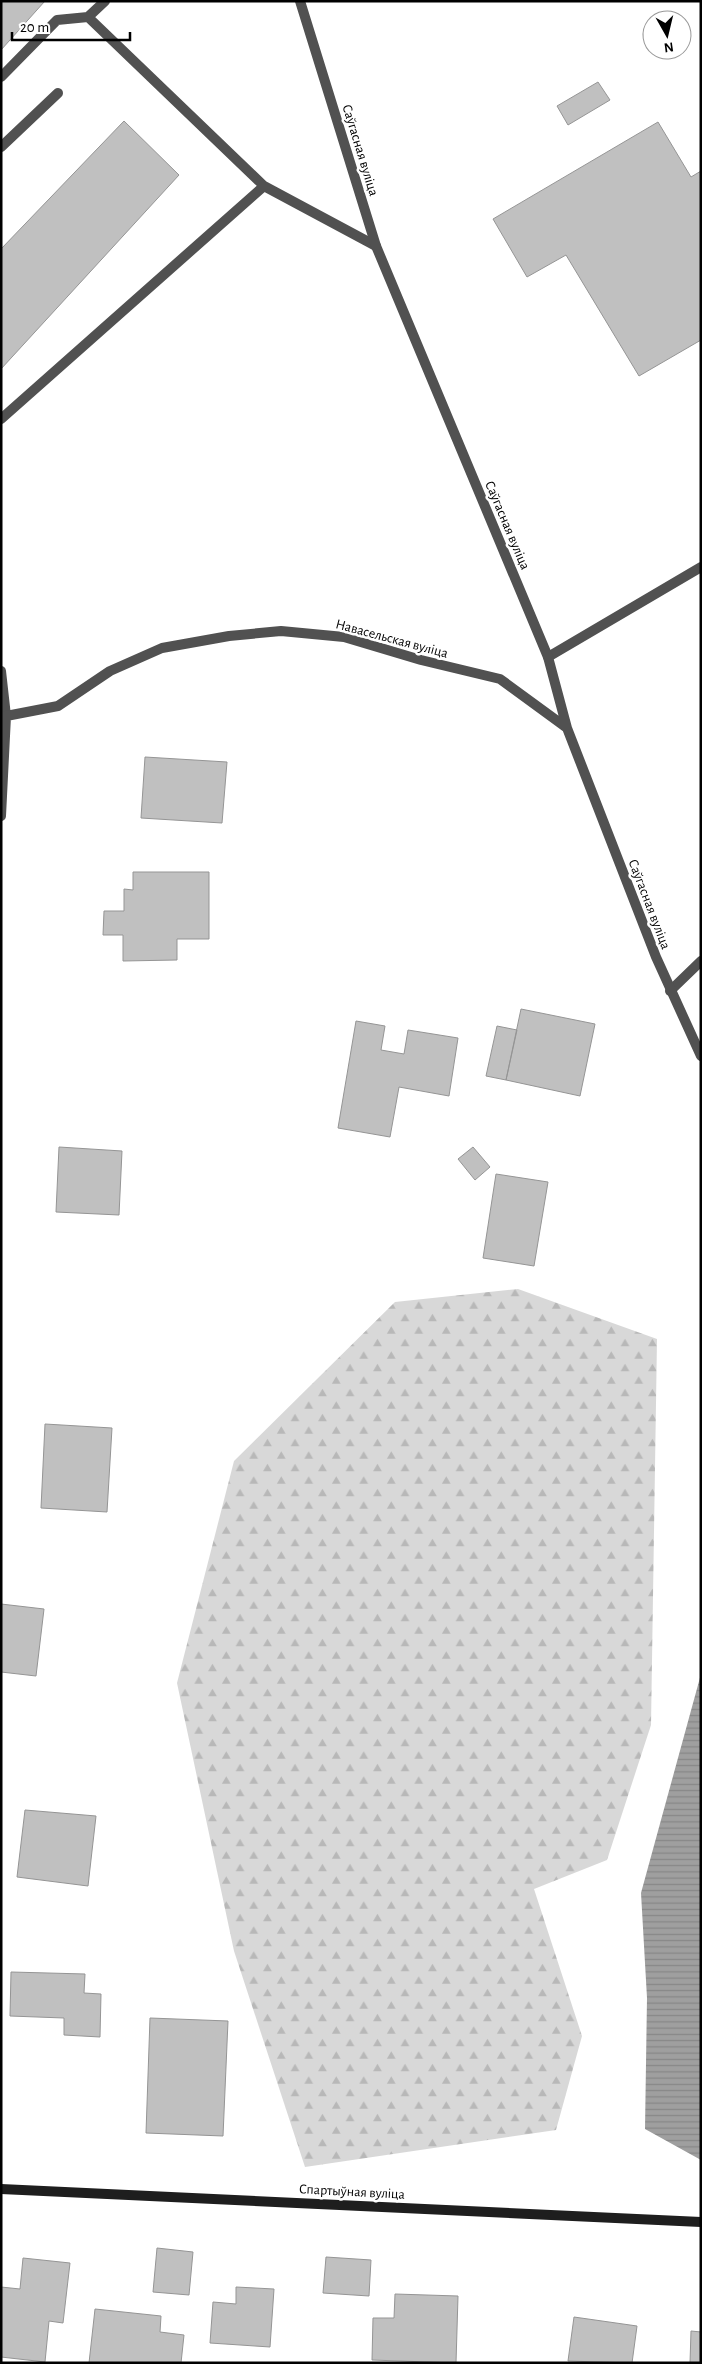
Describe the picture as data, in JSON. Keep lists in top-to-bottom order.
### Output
{
  "streets": {
    "main road": ["Спартыўная вуліца"],
    "street": ["Саўгасная вуліца", "Навасельская вуліца"]
  },
  "crossings": [
    ["Саўгасная вуліца", "Навасельская вуліца"]
  ],
  "scale_bar": "20 m",
  "north": "bottom"
}
